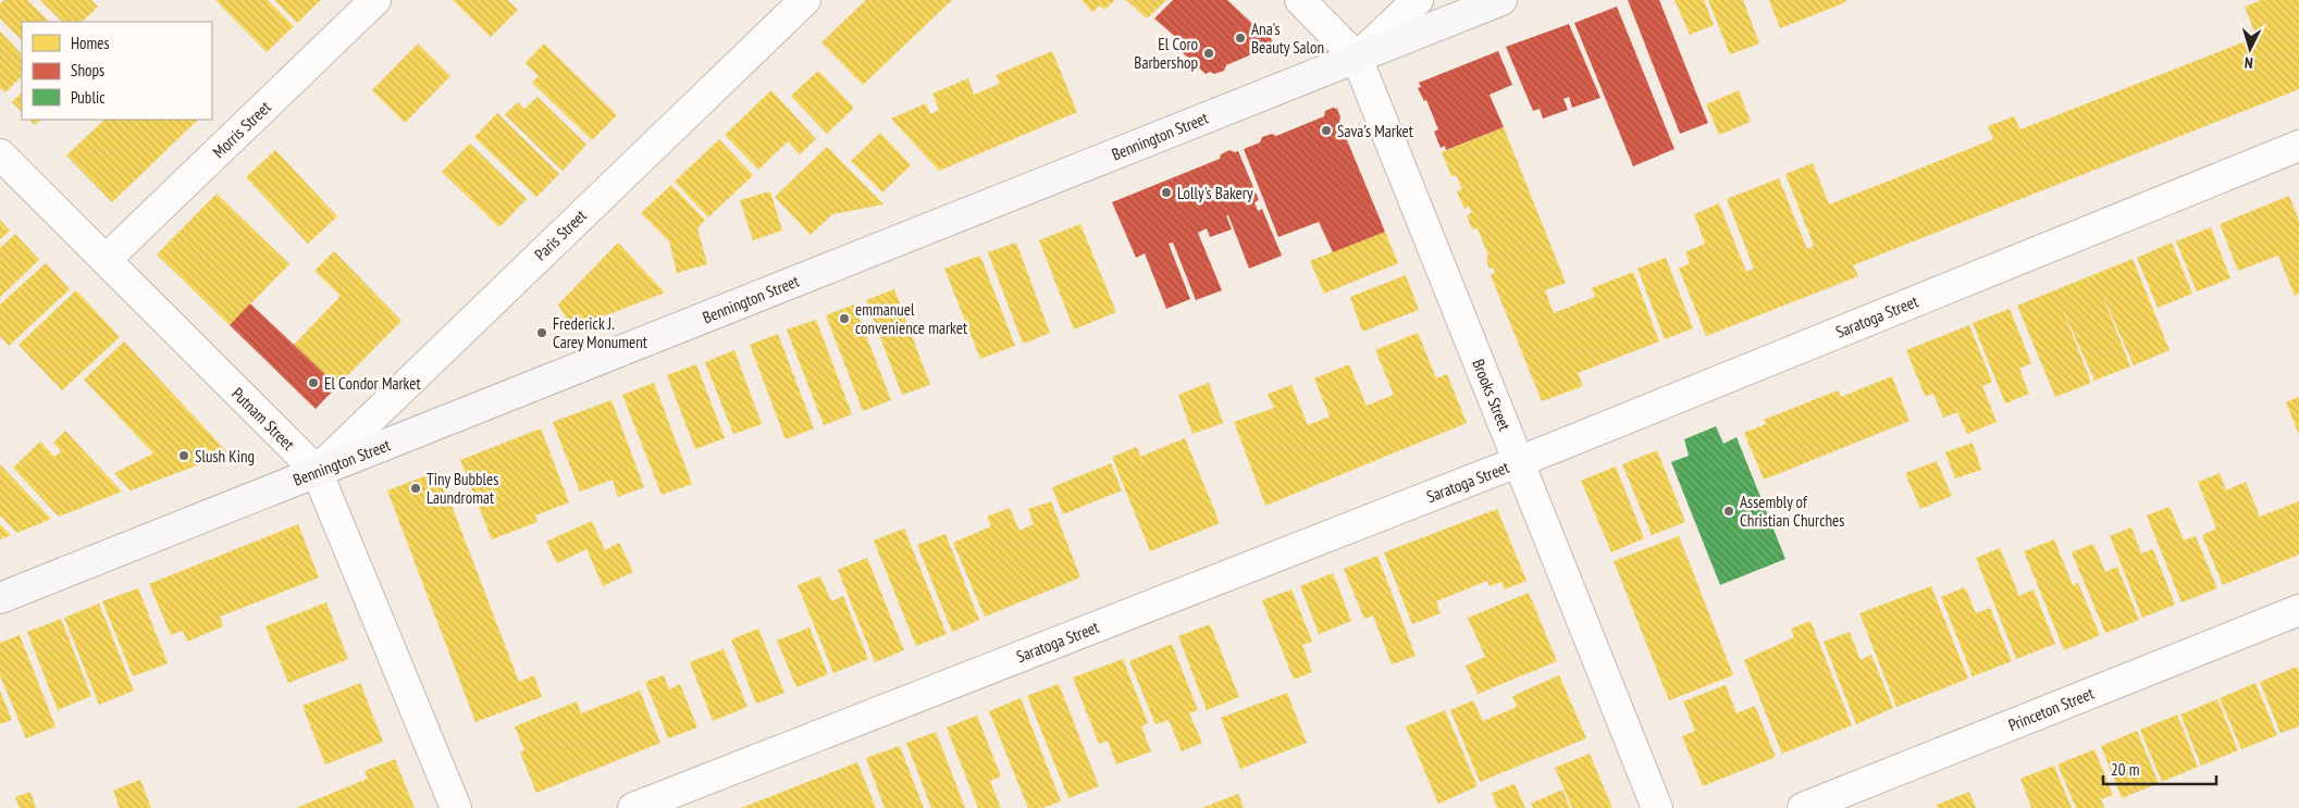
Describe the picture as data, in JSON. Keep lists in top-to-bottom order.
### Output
{
  "streets": {
    "main road": ["Bennington Street"],
    "street": [
      "Morris Street",
      "Paris Street",
      "Saratoga Street",
      "Brooks Street",
      "Putnam Street",
      "Princeton Street"
    ]
  },
  "crossings": [
    ["Morris Street", "Putnam Street"],
    ["Bennington Street", "Paris Street"],
    ["Bennington Street", "Brooks Street"],
    ["Bennington Street", "Putnam Street"],
    ["Paris Street", "Putnam Street"],
    ["Saratoga Street", "Brooks Street"]
  ],
  "places": [
    "Ana's Beauty Salon",
    "El Coro Barbershop",
    "Sava's Market",
    "Lolly's Bakery",
    "emmanuel convenience market",
    "Frederick J. Carey Monument",
    "El Condor Market",
    "Slush King",
    "Tiny Bubbles Laundromat",
    "Assembly of Christian Churches"
  ],
  "legend": ["Homes", "Shops", "Public"],
  "scale_bar": "20 m",
  "north": "bottom"
}
